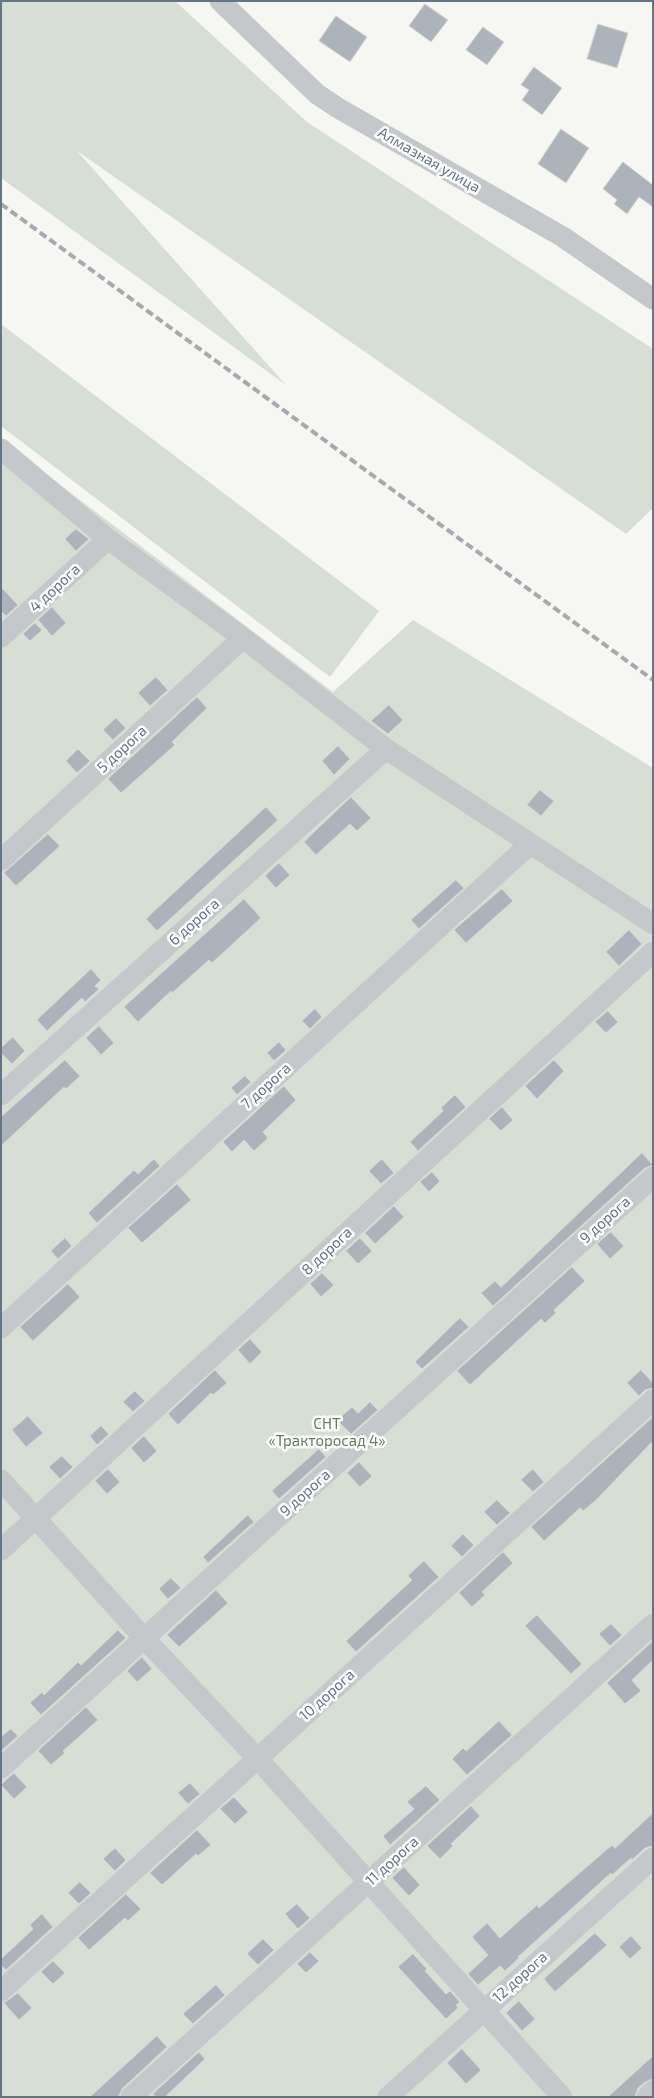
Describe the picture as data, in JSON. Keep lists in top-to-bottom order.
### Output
{
  "streets": {
    "street": [
      "Алмазная улица",
      "4 дорога",
      "5 дорога",
      "6 дорога",
      "7 дорога",
      "9 дорога",
      "8 дорога",
      "10 дорога",
      "11 дорога",
      "12 дорога"
    ]
  },
  "parks": ["СНТ «Тракторосад 4»"]
}
